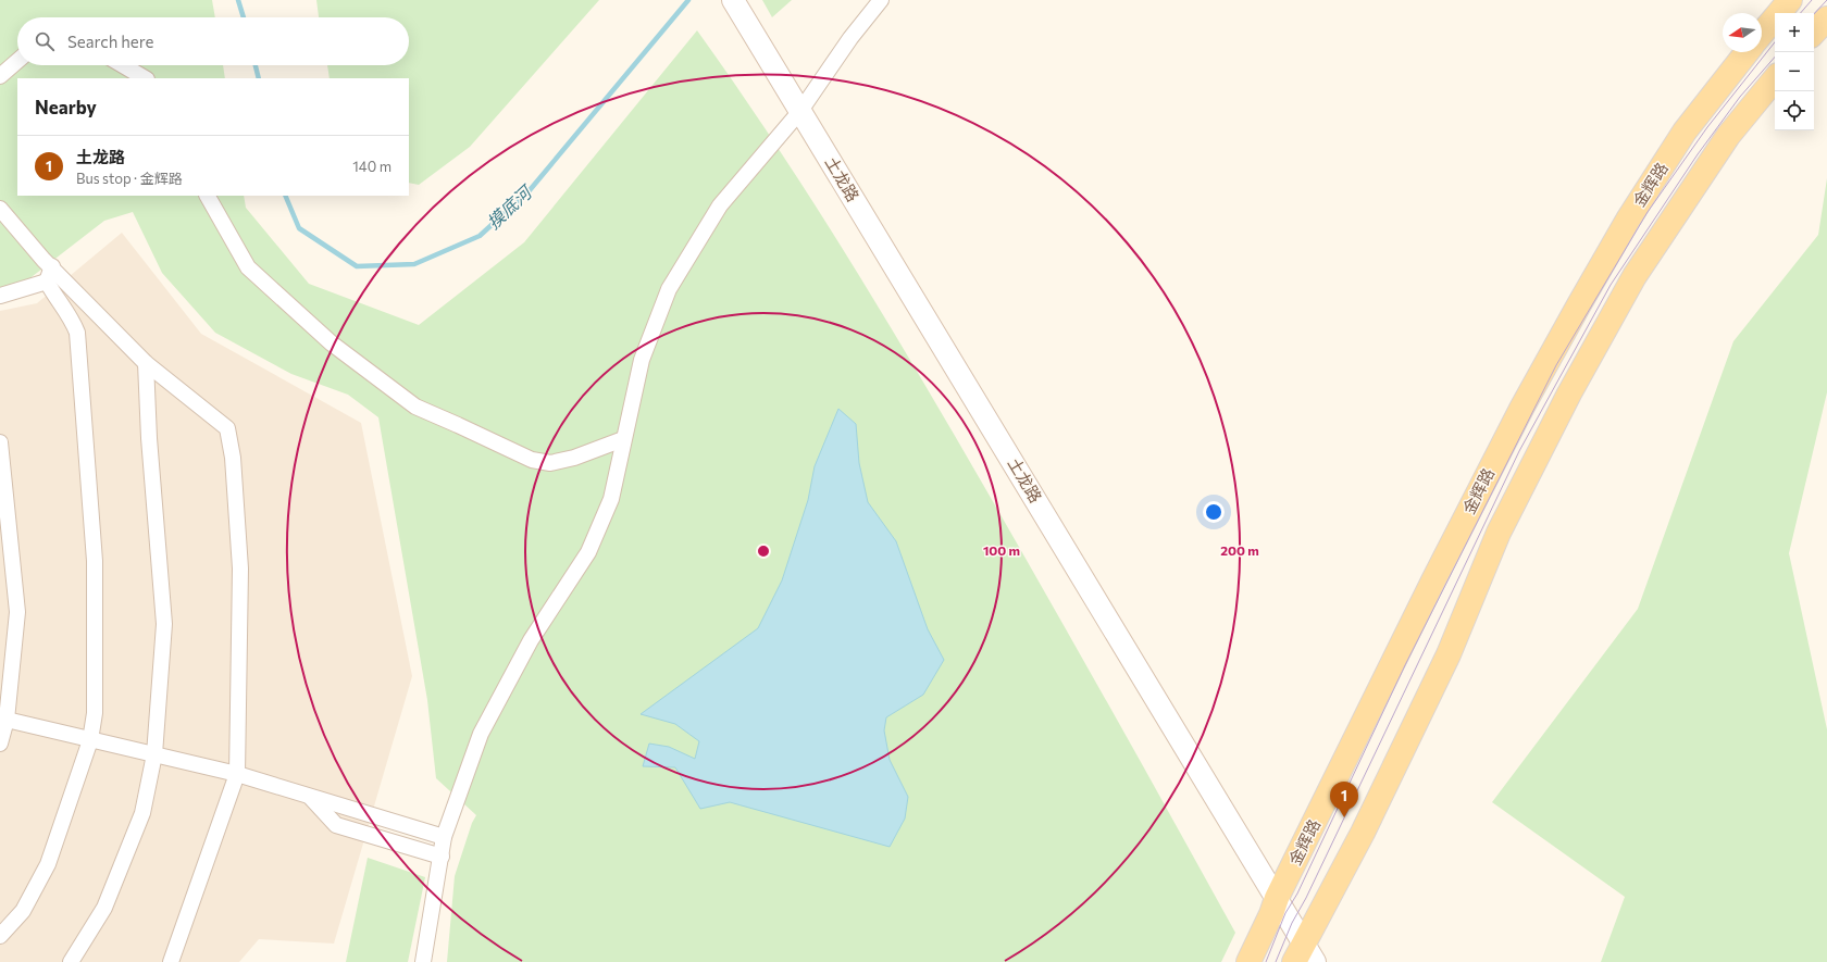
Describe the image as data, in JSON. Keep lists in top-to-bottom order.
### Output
{
  "streets": {
    "main road": ["金辉路"],
    "street": ["土龙路"]
  },
  "crossings": [
    ["土龙路", "金辉路"]
  ],
  "water": ["摸底河"],
  "north": "left",
  "page": {
    "map_buttons": ["+", "−"],
    "search": "Search here",
    "heading": "Nearby",
    "list": [
      {
        "mark": "1",
        "name": "土龙路",
        "note": "Bus stop · 金辉路",
        "value": "140 m"
      }
    ],
    "pins": "1"
  },
  "rings": ["100 m", "200 m"]
}
